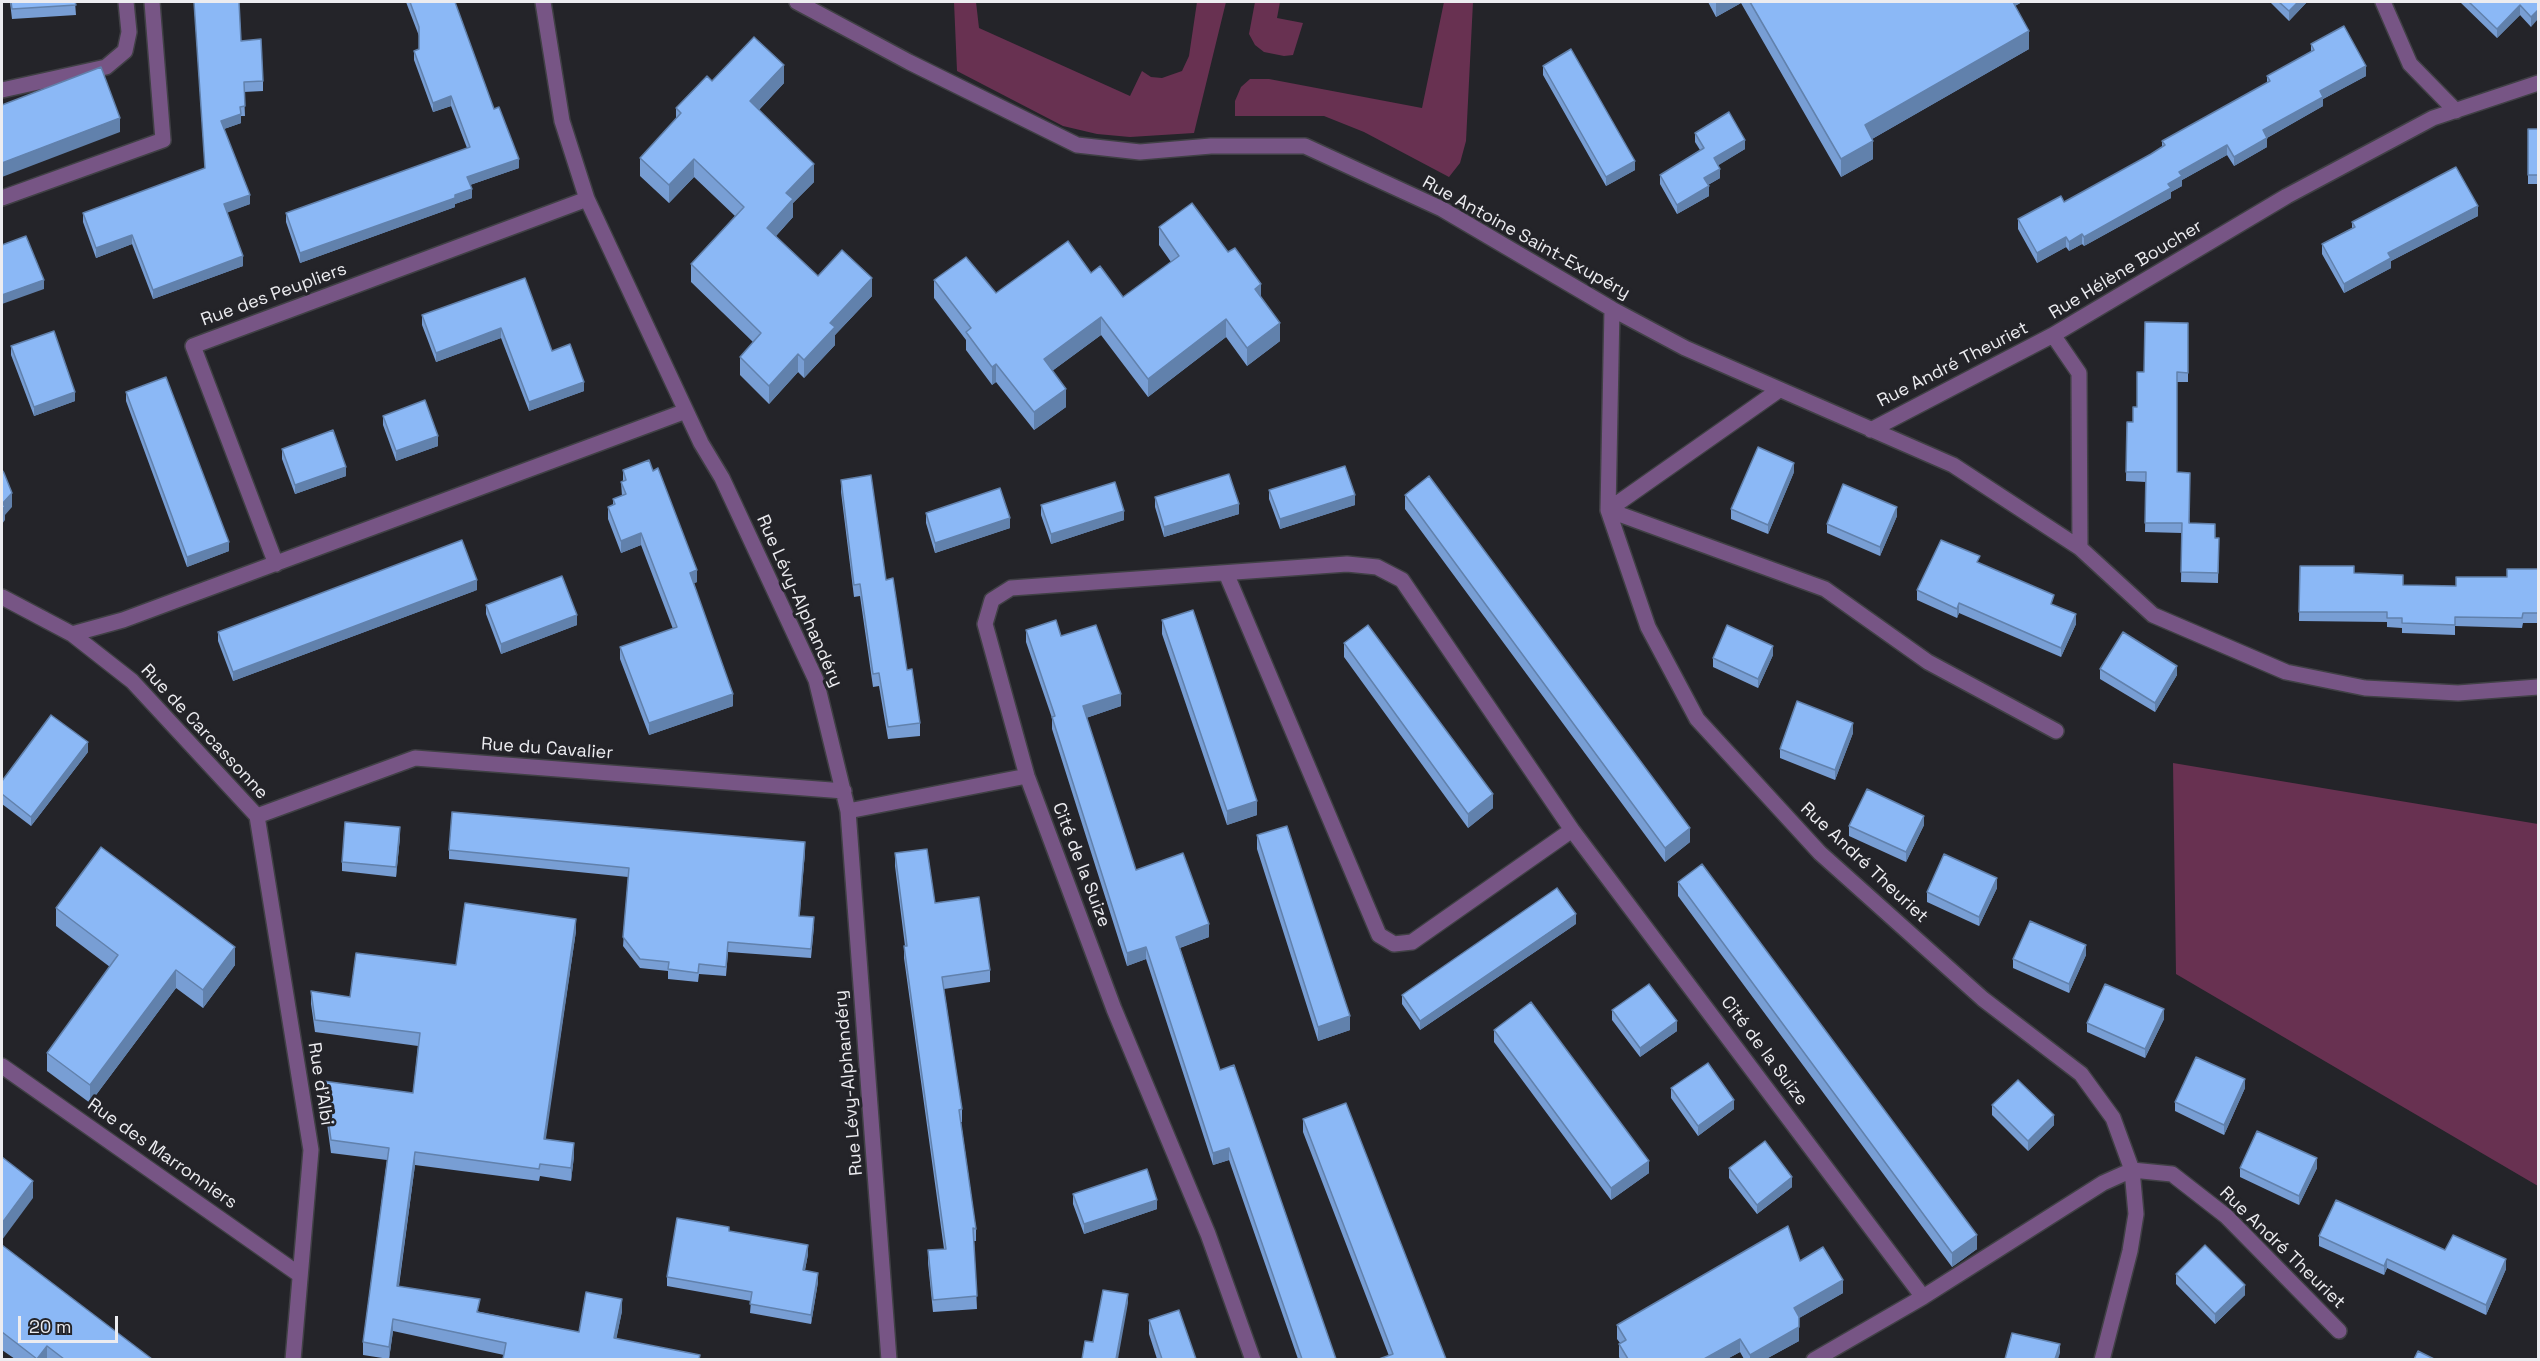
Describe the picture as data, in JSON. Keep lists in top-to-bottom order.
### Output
{
  "streets": {
    "street": [
      "Rue Antoine Saint-Exupéry",
      "Rue Hélène Boucher",
      "Rue des Peupliers",
      "Rue André Theuriet",
      "Rue Lévy-Alphandéry",
      "Rue de Carcassonne",
      "Rue du Cavalier",
      "Cité de la Suize",
      "Rue d'Albi",
      "Rue des Marronniers"
    ]
  },
  "crossings": [
    ["Rue Antoine Saint-Exupéry", "Rue Hélène Boucher"],
    ["Rue Antoine Saint-Exupéry", "Rue André Theuriet"],
    ["Rue Hélène Boucher", "Rue André Theuriet"],
    ["Rue des Peupliers", "Rue Lévy-Alphandéry"],
    ["Rue Lévy-Alphandéry", "Rue du Cavalier"],
    ["Rue de Carcassonne", "Rue du Cavalier"],
    ["Rue de Carcassonne", "Rue d'Albi"],
    ["Rue du Cavalier", "Rue d'Albi"],
    ["Rue d'Albi", "Rue des Marronniers"]
  ],
  "scale_bar": "20 m"
}
